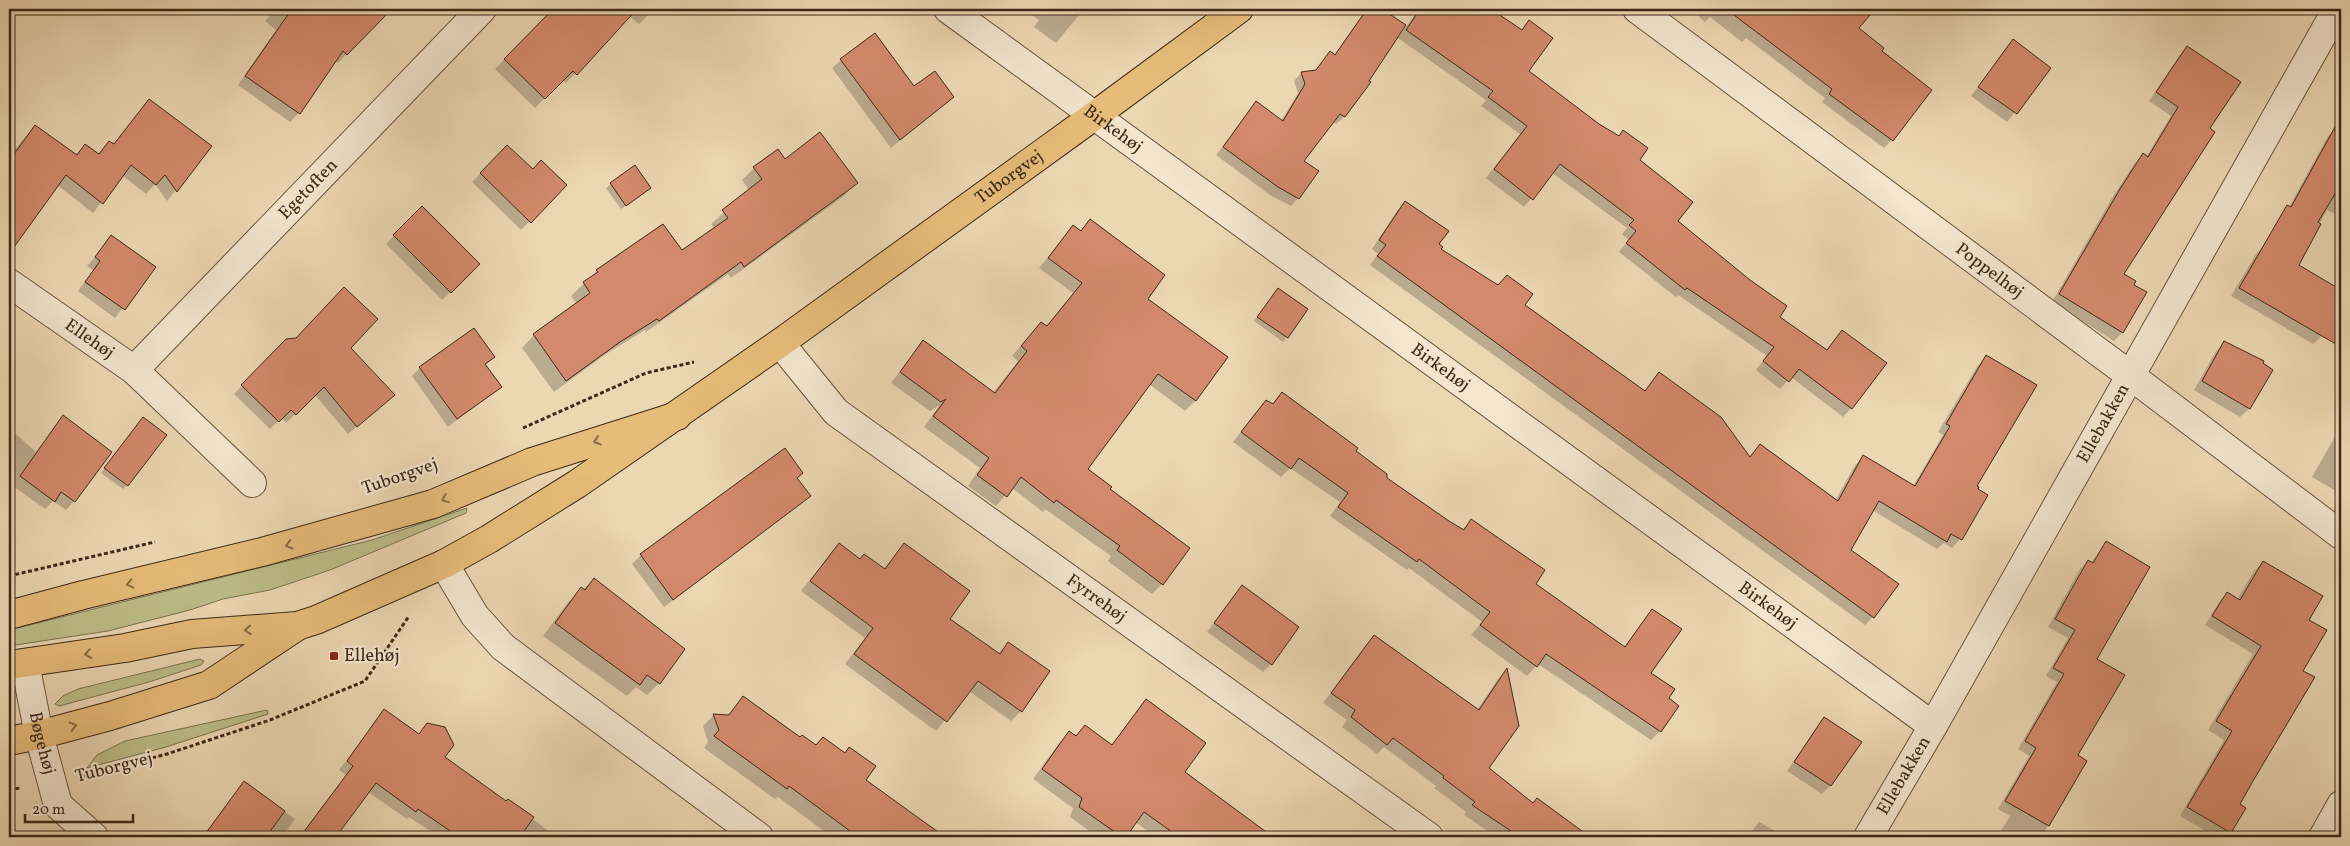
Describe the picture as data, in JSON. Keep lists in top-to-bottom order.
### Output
{
  "streets": {
    "main road": ["Tuborgvej"],
    "street": [
      "Birkehøj",
      "Egetoften",
      "Poppelhøj",
      "Ellehøj",
      "Ellebakken",
      "Fyrrehøj",
      "Bøgehøj"
    ]
  },
  "crossings": [
    ["Birkehøj", "Tuborgvej"],
    ["Birkehøj", "Ellebakken"],
    ["Tuborgvej", "Fyrrehøj"],
    ["Tuborgvej", "Bøgehøj"],
    ["Egetoften", "Ellehøj"],
    ["Poppelhøj", "Ellebakken"]
  ],
  "places": {
    "transit": ["Ellehøj"]
  },
  "scale_bar": "20 m"
}
